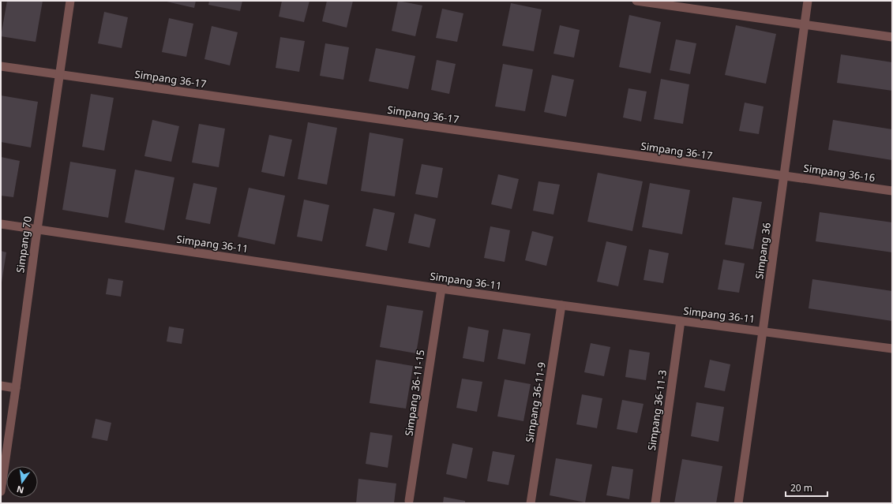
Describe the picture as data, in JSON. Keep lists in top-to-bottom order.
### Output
{
  "streets": {
    "street": [
      "Simpang 36-17",
      "Simpang 36-16",
      "Simpang 36-11",
      "Simpang 70",
      "Simpang 36",
      "Simpang 36-11-15",
      "Simpang 36-11-9",
      "Simpang 36-11-3"
    ]
  },
  "crossings": [
    ["Simpang 36-17", "Simpang 36-16"],
    ["Simpang 36-17", "Simpang 70"],
    ["Simpang 36-17", "Simpang 36"],
    ["Simpang 36-16", "Simpang 36"],
    ["Simpang 36-11", "Simpang 70"],
    ["Simpang 36-11", "Simpang 36"],
    ["Simpang 36-11", "Simpang 36-11-15"],
    ["Simpang 36-11", "Simpang 36-11-9"],
    ["Simpang 36-11", "Simpang 36-11-3"]
  ],
  "scale_bar": "20 m",
  "north": "bottom"
}
